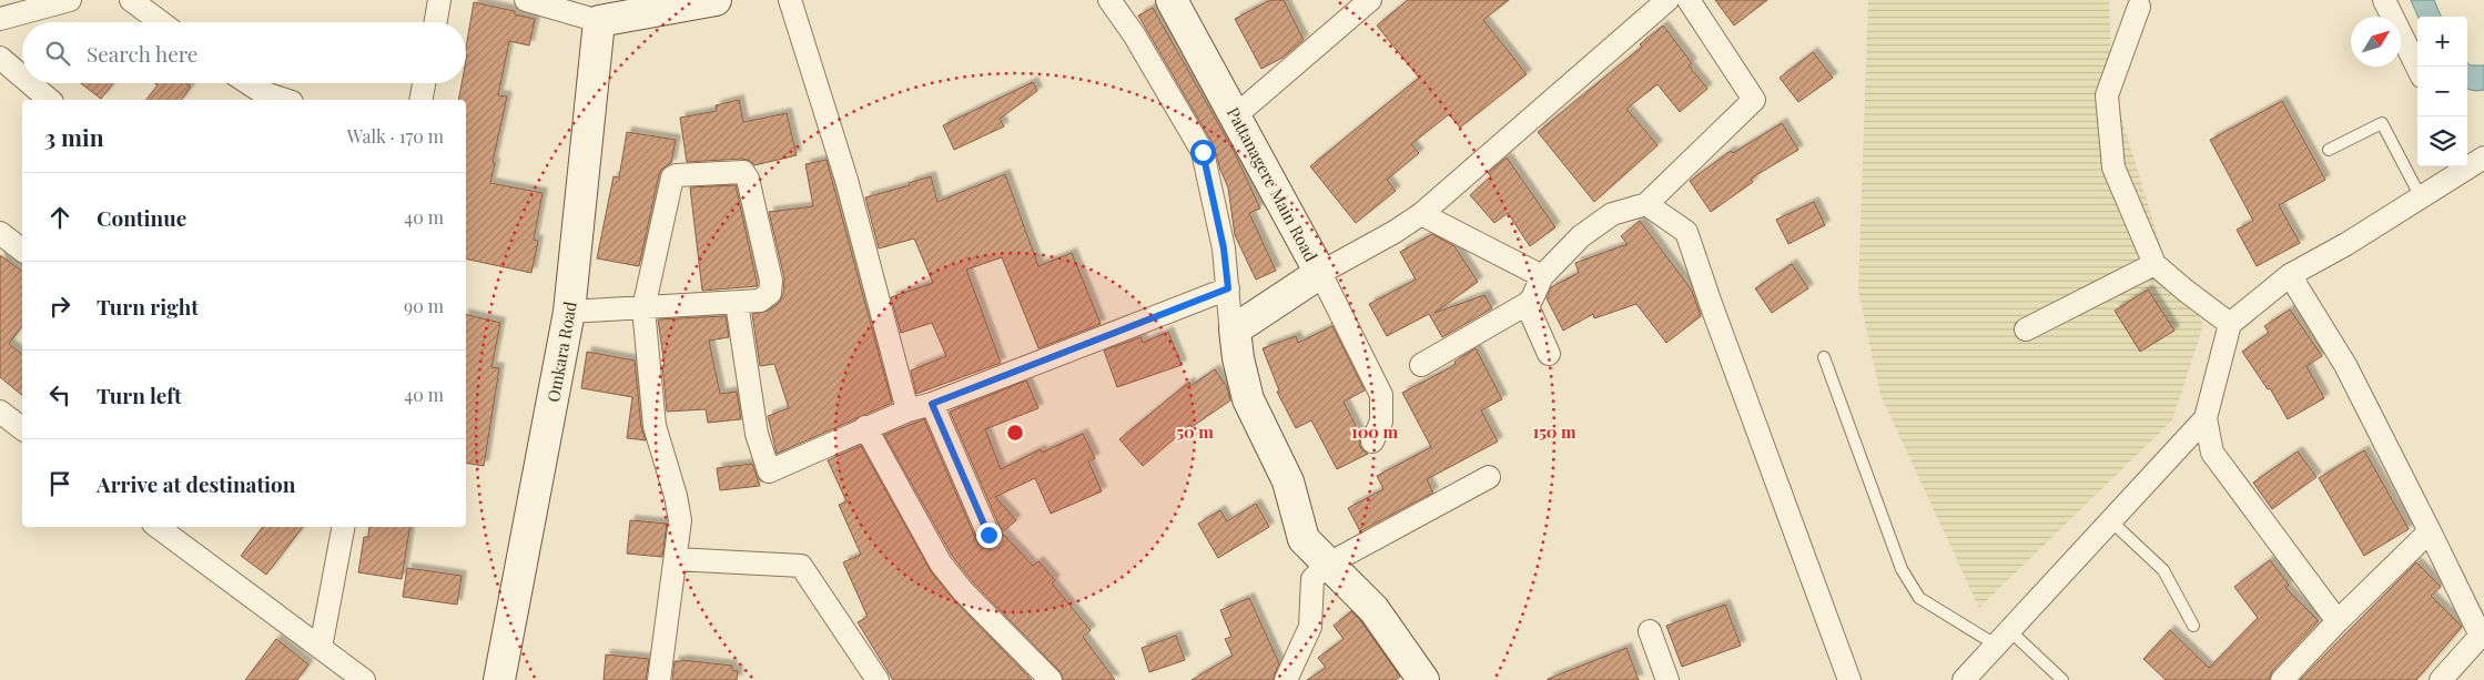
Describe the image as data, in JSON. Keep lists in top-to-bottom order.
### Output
{
  "streets": {
    "street": ["Pattanagere Main Road", "Omkara Road"]
  },
  "north": "top right",
  "page": {
    "map_buttons": ["+", "−"],
    "search": "Search here",
    "heading": ["3 min", "Walk · 170 m"],
    "list": [
      ["Continue", "40 m"],
      ["Turn right", "90 m"],
      ["Turn left", "40 m"],
      "Arrive at destination"
    ]
  },
  "rings": ["50 m", "100 m", "150 m"]
}
